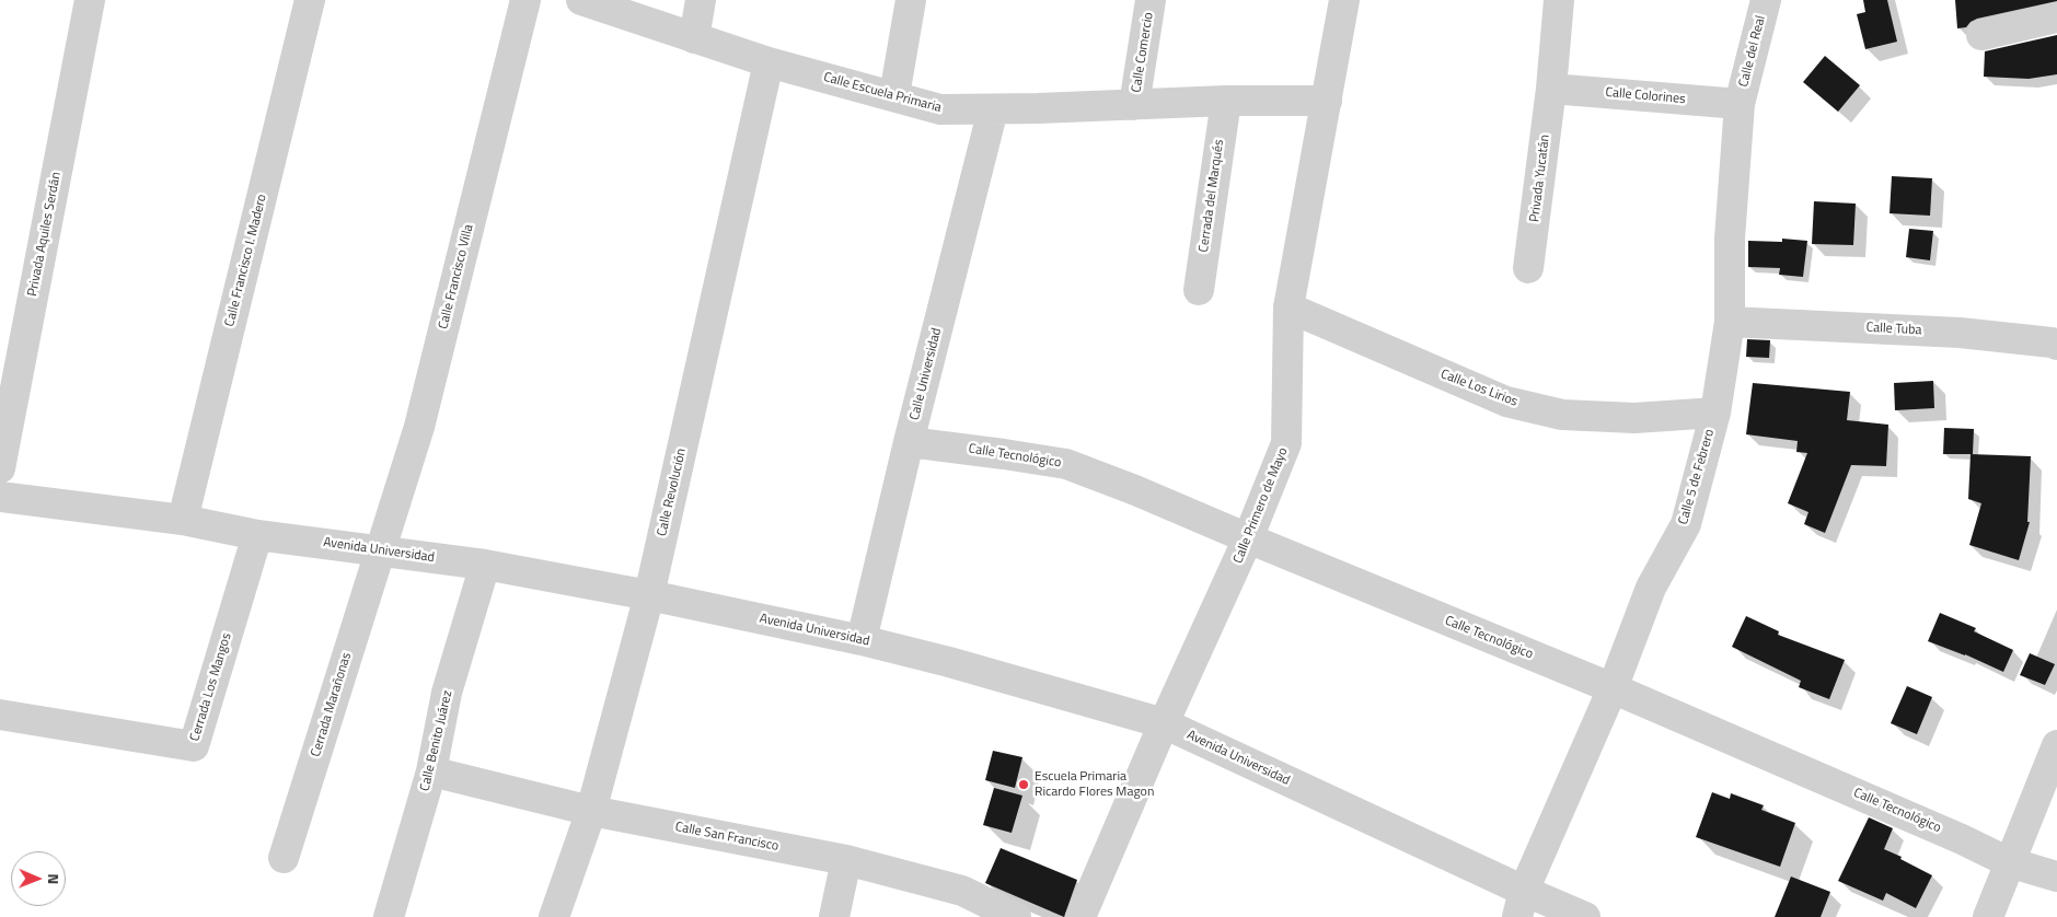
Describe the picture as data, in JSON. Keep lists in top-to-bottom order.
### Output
{
  "streets": {
    "street": [
      "Calle del Real",
      "Calle Comercio",
      "Calle Escuela Primaria",
      "Calle Colorines",
      "Privada Yucatán",
      "Cerrada del Marqués",
      "Privada Aquiles Serdán",
      "Calle Francisco I. Madero",
      "Calle Francisco Villa",
      "Calle Tuba",
      "Calle Universidad",
      "Calle Los Lirios",
      "Calle Tecnológico",
      "Calle 5 de Febrero",
      "Calle Revolución",
      "Calle Primero de Mayo",
      "Avenida Universidad",
      "Cerrada Los Mangos",
      "Cerrada Marañonas",
      "Calle Benito Juárez",
      "Calle San Francisco"
    ]
  },
  "crossings": [
    ["Calle del Real", "Calle Colorines"],
    ["Calle del Real", "Calle 5 de Febrero"],
    ["Calle Comercio", "Calle Escuela Primaria"],
    ["Calle Escuela Primaria", "Cerrada del Marqués"],
    ["Calle Escuela Primaria", "Calle Universidad"],
    ["Calle Escuela Primaria", "Calle Revolución"],
    ["Calle Escuela Primaria", "Calle Primero de Mayo"],
    ["Calle Colorines", "Privada Yucatán"],
    ["Calle Colorines", "Calle 5 de Febrero"],
    ["Calle Francisco I. Madero", "Avenida Universidad"],
    ["Calle Francisco Villa", "Avenida Universidad"],
    ["Calle Francisco Villa", "Cerrada Marañonas"],
    ["Calle Tuba", "Calle 5 de Febrero"],
    ["Calle Universidad", "Calle Tecnológico"],
    ["Calle Universidad", "Avenida Universidad"],
    ["Calle Los Lirios", "Calle 5 de Febrero"],
    ["Calle Los Lirios", "Calle Primero de Mayo"],
    ["Calle Tecnológico", "Calle 5 de Febrero"],
    ["Calle Tecnológico", "Calle Primero de Mayo"],
    ["Calle 5 de Febrero", "Avenida Universidad"],
    ["Calle Revolución", "Avenida Universidad"],
    ["Calle Revolución", "Calle San Francisco"],
    ["Calle Primero de Mayo", "Avenida Universidad"],
    ["Avenida Universidad", "Cerrada Los Mangos"],
    ["Avenida Universidad", "Cerrada Marañonas"],
    ["Avenida Universidad", "Calle Benito Juárez"],
    ["Calle Benito Juárez", "Calle San Francisco"]
  ],
  "places": ["Escuela Primaria Ricardo Flores Magon"],
  "north": "right"
}
